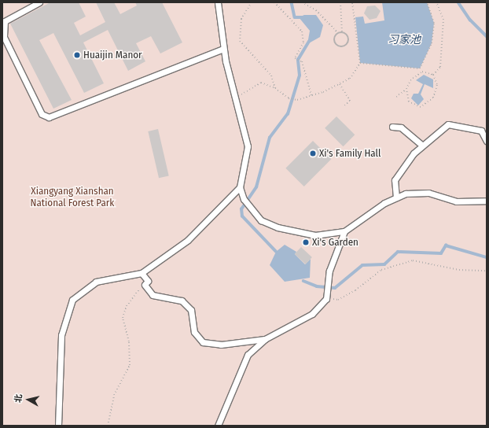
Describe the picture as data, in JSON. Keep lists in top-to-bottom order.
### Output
{
  "water": ["习家池"],
  "parks": ["Xiangyang Xianshan National Forest Park"],
  "places": ["Huaijin Manor", "Xi's Family Hall", "Xi's Garden"],
  "north": "left"
}
